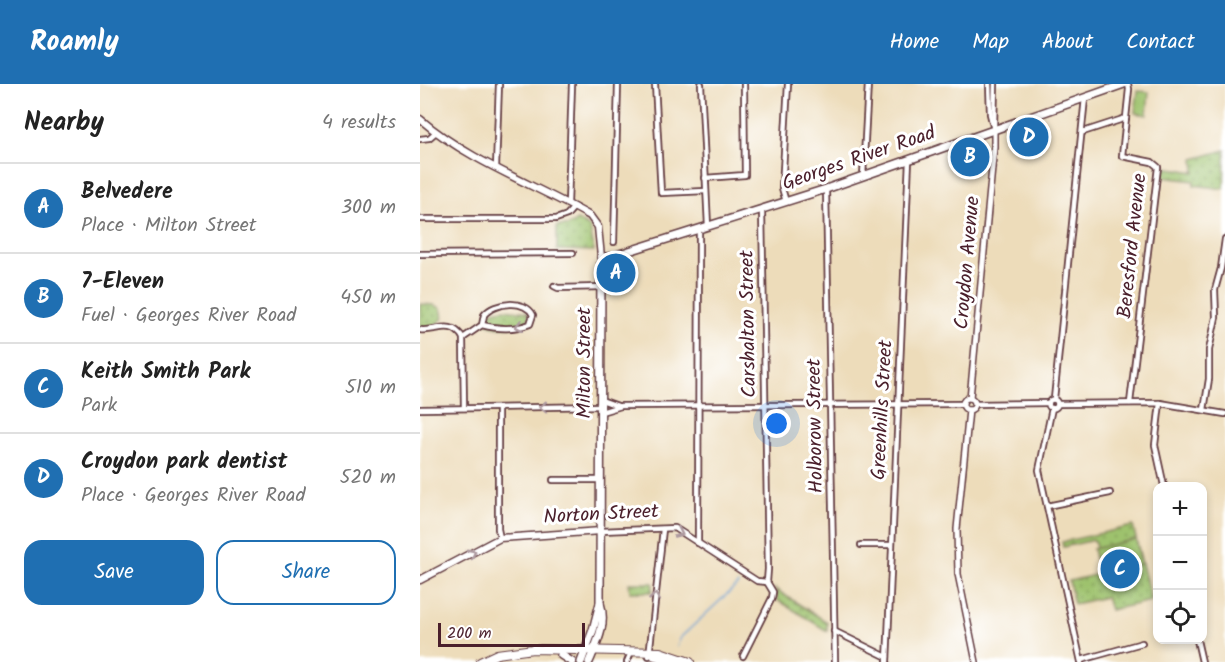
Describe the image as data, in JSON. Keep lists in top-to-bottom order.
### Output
{
  "streets": {
    "main road": ["Georges River Road", "Milton Street", "Norton Street"],
    "street": [
      "Beresford Avenue",
      "Croydon Avenue",
      "Carshalton Street",
      "Greenhills Street",
      "Holborow Street"
    ]
  },
  "crossings": [
    ["Georges River Road", "Beresford Avenue"],
    ["Georges River Road", "Croydon Avenue"],
    ["Georges River Road", "Carshalton Street"],
    ["Georges River Road", "Milton Street"],
    ["Georges River Road", "Greenhills Street"],
    ["Georges River Road", "Holborow Street"],
    ["Carshalton Street", "Norton Street"],
    ["Milton Street", "Norton Street"]
  ],
  "scale_bar": "200 m",
  "page": {
    "header": "Roamly",
    "nav": [
      "Home",
      "Map",
      "About",
      "Contact"
    ],
    "heading": ["Nearby", "4 results"],
    "pins": [
      "D",
      "B",
      "A",
      "C"
    ],
    "list": [
      {
        "mark": "A",
        "name": "Belvedere",
        "note": "Place · Milton Street",
        "value": "300 m"
      },
      {
        "mark": "B",
        "name": "7-Eleven",
        "note": "Fuel · Georges River Road",
        "value": "450 m"
      },
      {
        "mark": "C",
        "name": "Keith Smith Park",
        "note": "Park",
        "value": "510 m"
      },
      {
        "mark": "D",
        "name": "Croydon park dentist",
        "note": "Place · Georges River Road",
        "value": "520 m"
      }
    ],
    "map_buttons": ["+", "−"],
    "buttons": ["Save", "Share"],
    "scale": "200 m"
  }
}
